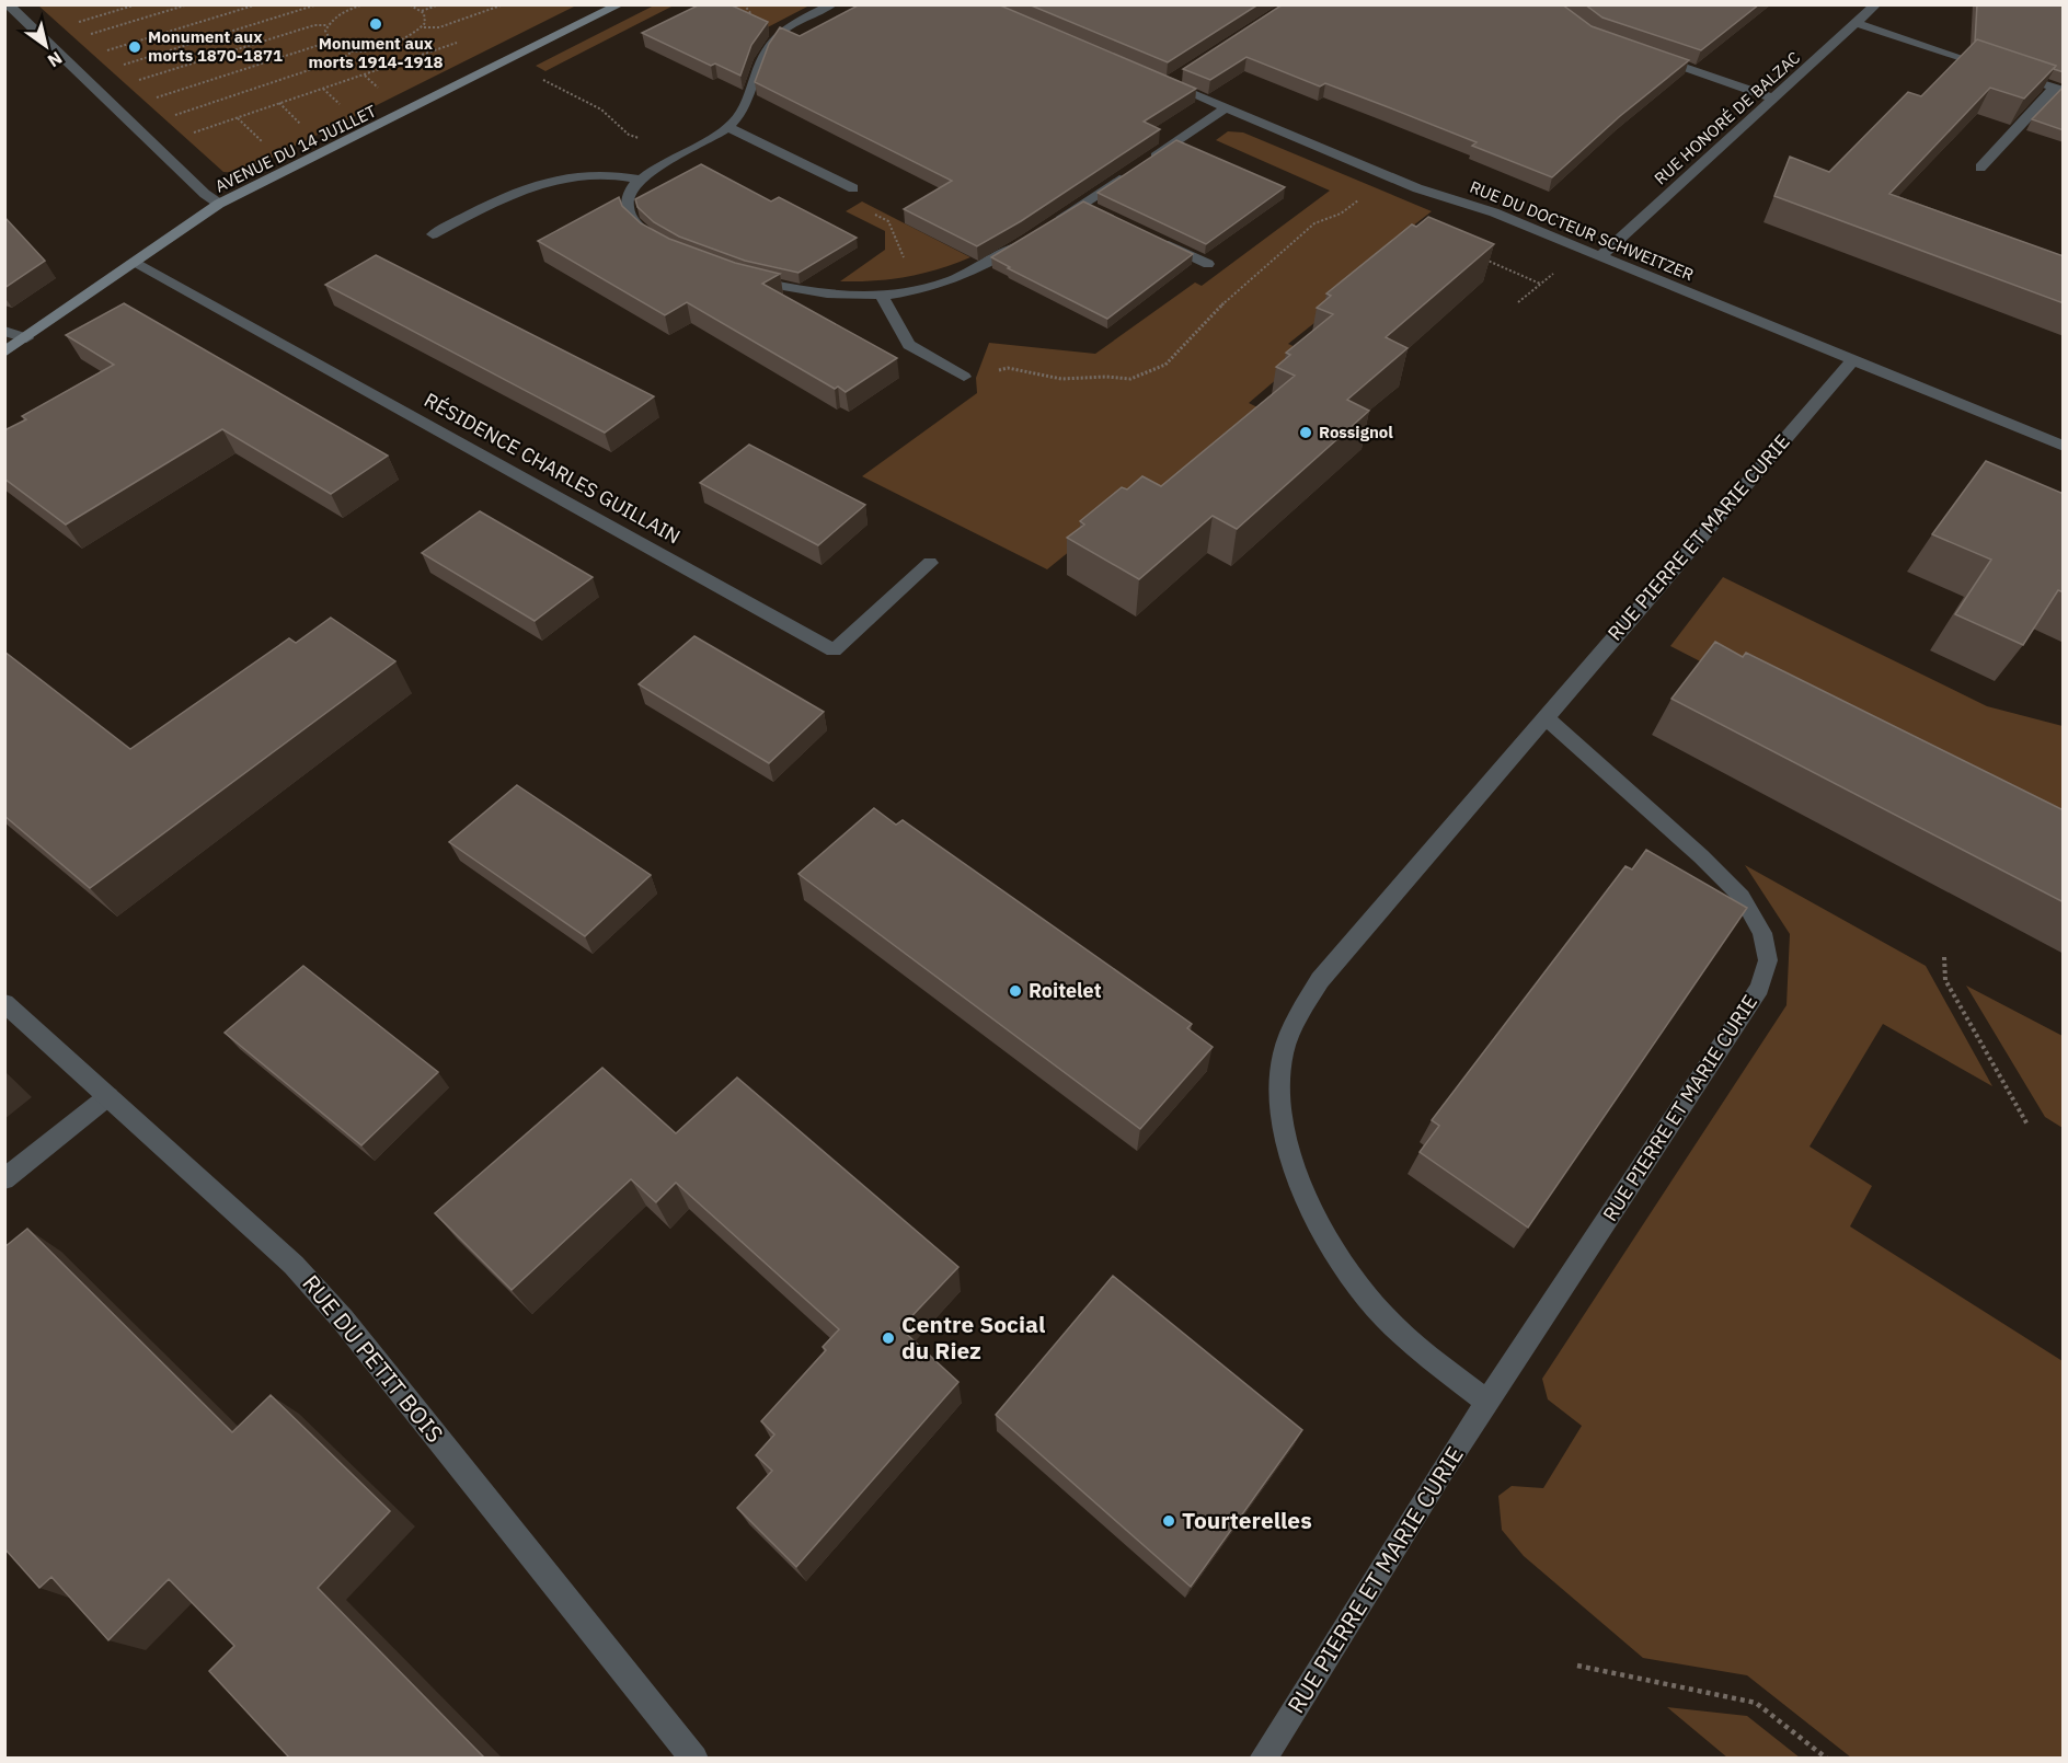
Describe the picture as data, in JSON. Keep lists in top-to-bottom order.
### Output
{
  "streets": {
    "street": [
      "RUE HONORÉ DE BALZAC",
      "AVENUE DU 14 JUILLET",
      "RUE DU DOCTEUR SCHWEITZER",
      "RÉSIDENCE CHARLES GUILLAIN",
      "RUE PIERRE ET MARIE CURIE",
      "RUE DU PETIT BOIS"
    ]
  },
  "crossings": [
    ["RUE HONORÉ DE BALZAC", "RUE DU DOCTEUR SCHWEITZER"],
    ["AVENUE DU 14 JUILLET", "RÉSIDENCE CHARLES GUILLAIN"],
    ["RUE DU DOCTEUR SCHWEITZER", "RUE PIERRE ET MARIE CURIE"]
  ],
  "places": [
    "Monument aux morts 1914-1918",
    "Monument aux morts 1870-1871",
    "Rossignol",
    "Roitelet",
    "Centre Social du Riez",
    "Tourterelles"
  ],
  "north": "bottom right"
}
